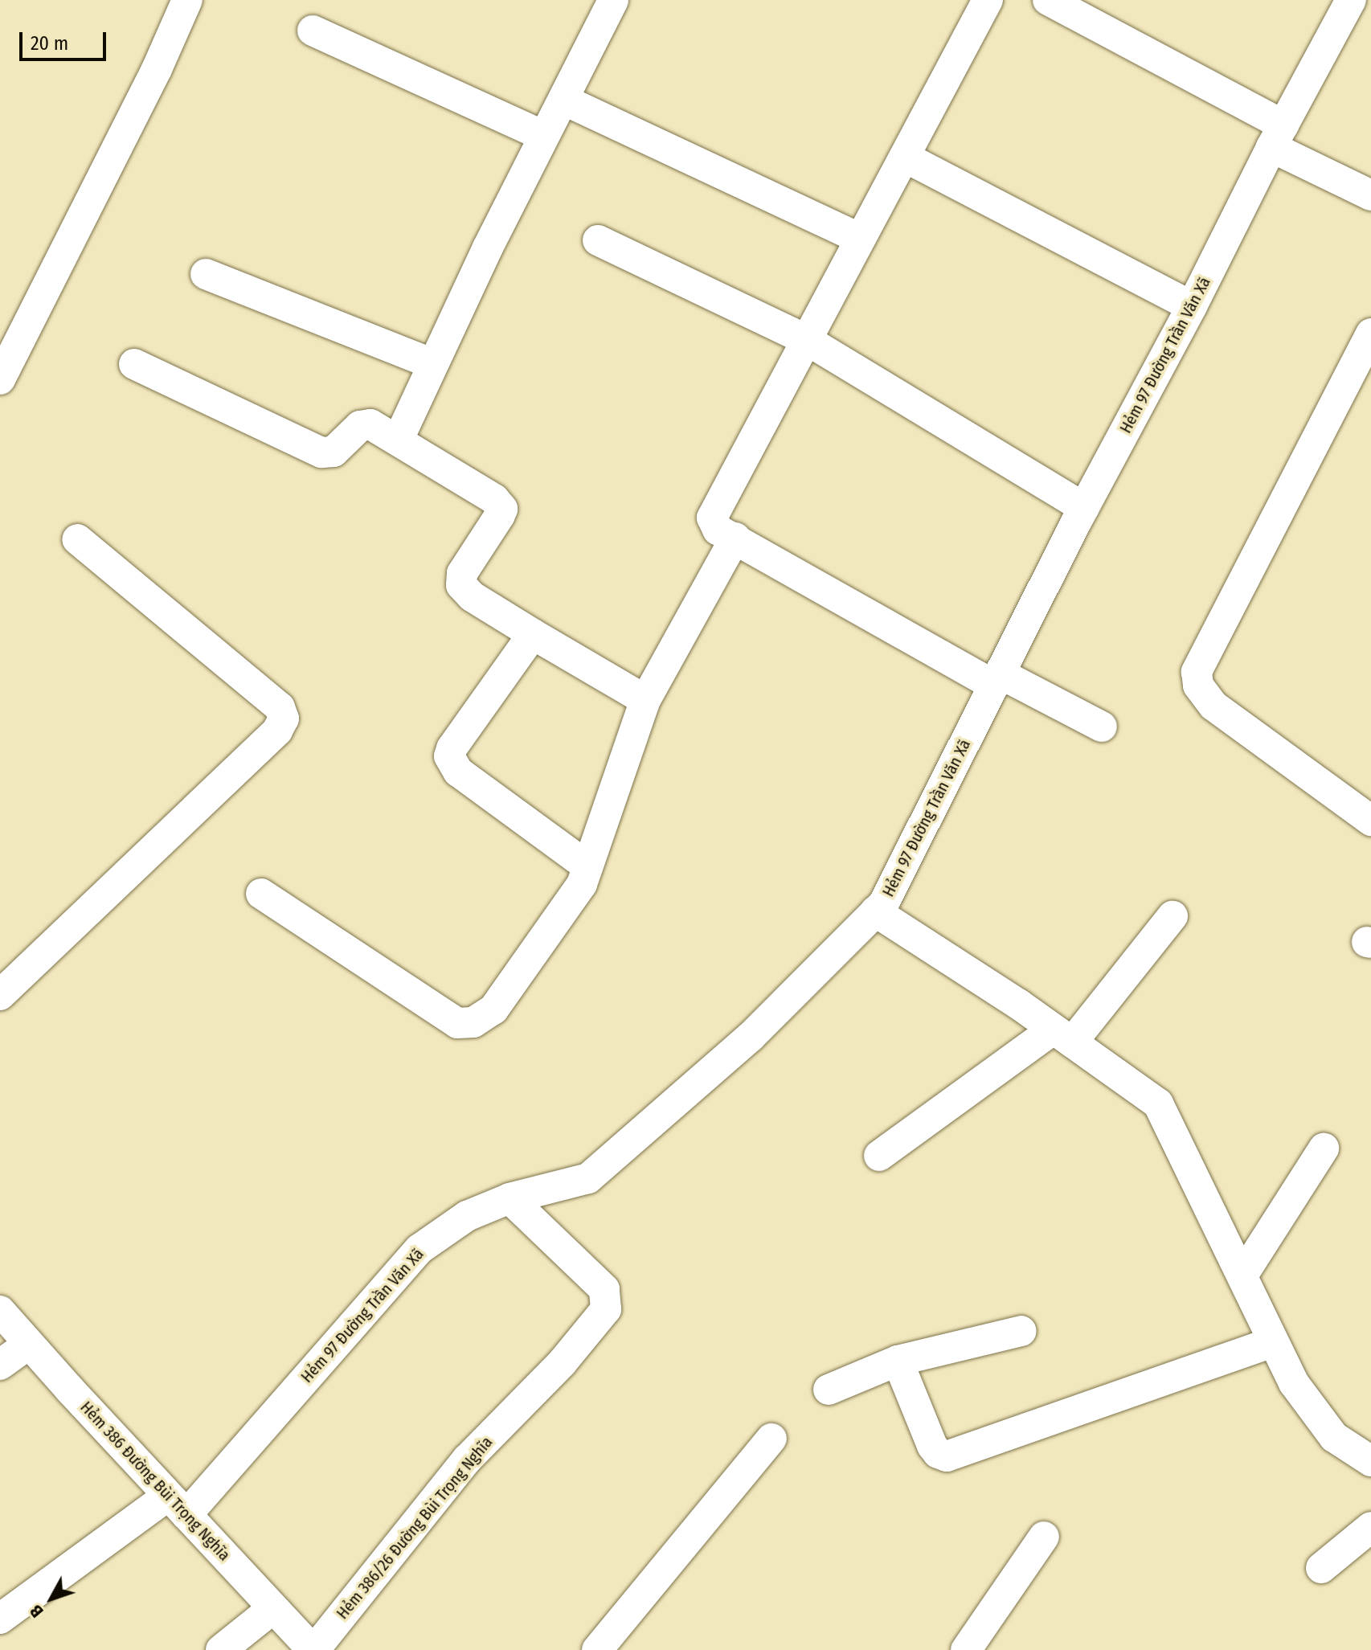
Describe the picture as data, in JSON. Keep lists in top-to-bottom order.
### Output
{
  "streets": {
    "street": ["Hẻm 97 Đường Trần Văn Xã", "Hẻm 386 Đường Bùi Trọng Nghĩa", "Hẻm 386/26 Đường Bùi Trọng Nghĩa"]
  },
  "crossings": [
    ["Hẻm 97 Đường Trần Văn Xã", "Hẻm 386 Đường Bùi Trọng Nghĩa"],
    ["Hẻm 97 Đường Trần Văn Xã", "Hẻm 386/26 Đường Bùi Trọng Nghĩa"],
    ["Hẻm 386 Đường Bùi Trọng Nghĩa", "Hẻm 386/26 Đường Bùi Trọng Nghĩa"]
  ],
  "scale_bar": "20 m",
  "north": "bottom left"
}
